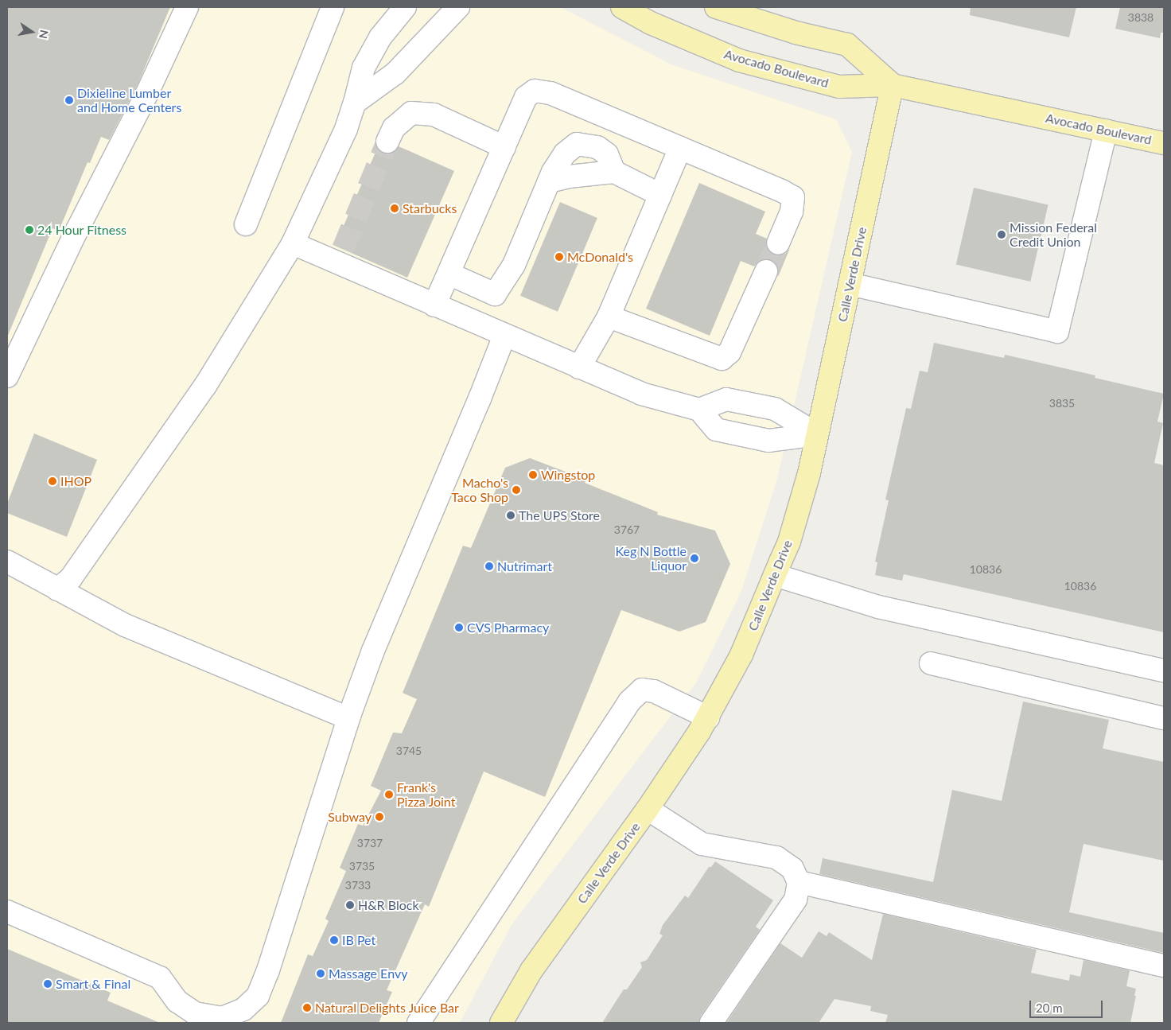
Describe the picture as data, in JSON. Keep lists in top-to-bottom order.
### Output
{
  "streets": {
    "main road": ["Avocado Boulevard", "Calle Verde Drive"]
  },
  "crossings": [
    ["Avocado Boulevard", "Calle Verde Drive"]
  ],
  "places": [
    "Dixieline Lumber and Home Centers",
    "Starbucks",
    "24 Hour Fitness",
    "Mission Federal Credit Union",
    "McDonald's",
    "Wingstop",
    "IHOP",
    "Macho's Taco Shop",
    "The UPS Store",
    "Keg N Bottle Liquor",
    "Nutrimart",
    "CVS Pharmacy",
    "Frank's Pizza Joint",
    "Subway",
    "H&R Block",
    "IB Pet",
    "Massage Envy",
    "Smart & Final",
    "Natural Delights Juice Bar"
  ],
  "house_numbers": [
    "3838",
    "3835",
    "3767",
    "10836",
    "10836",
    "3745",
    "3737",
    "3735",
    "3733"
  ],
  "scale_bar": "20 m",
  "north": "right"
}
